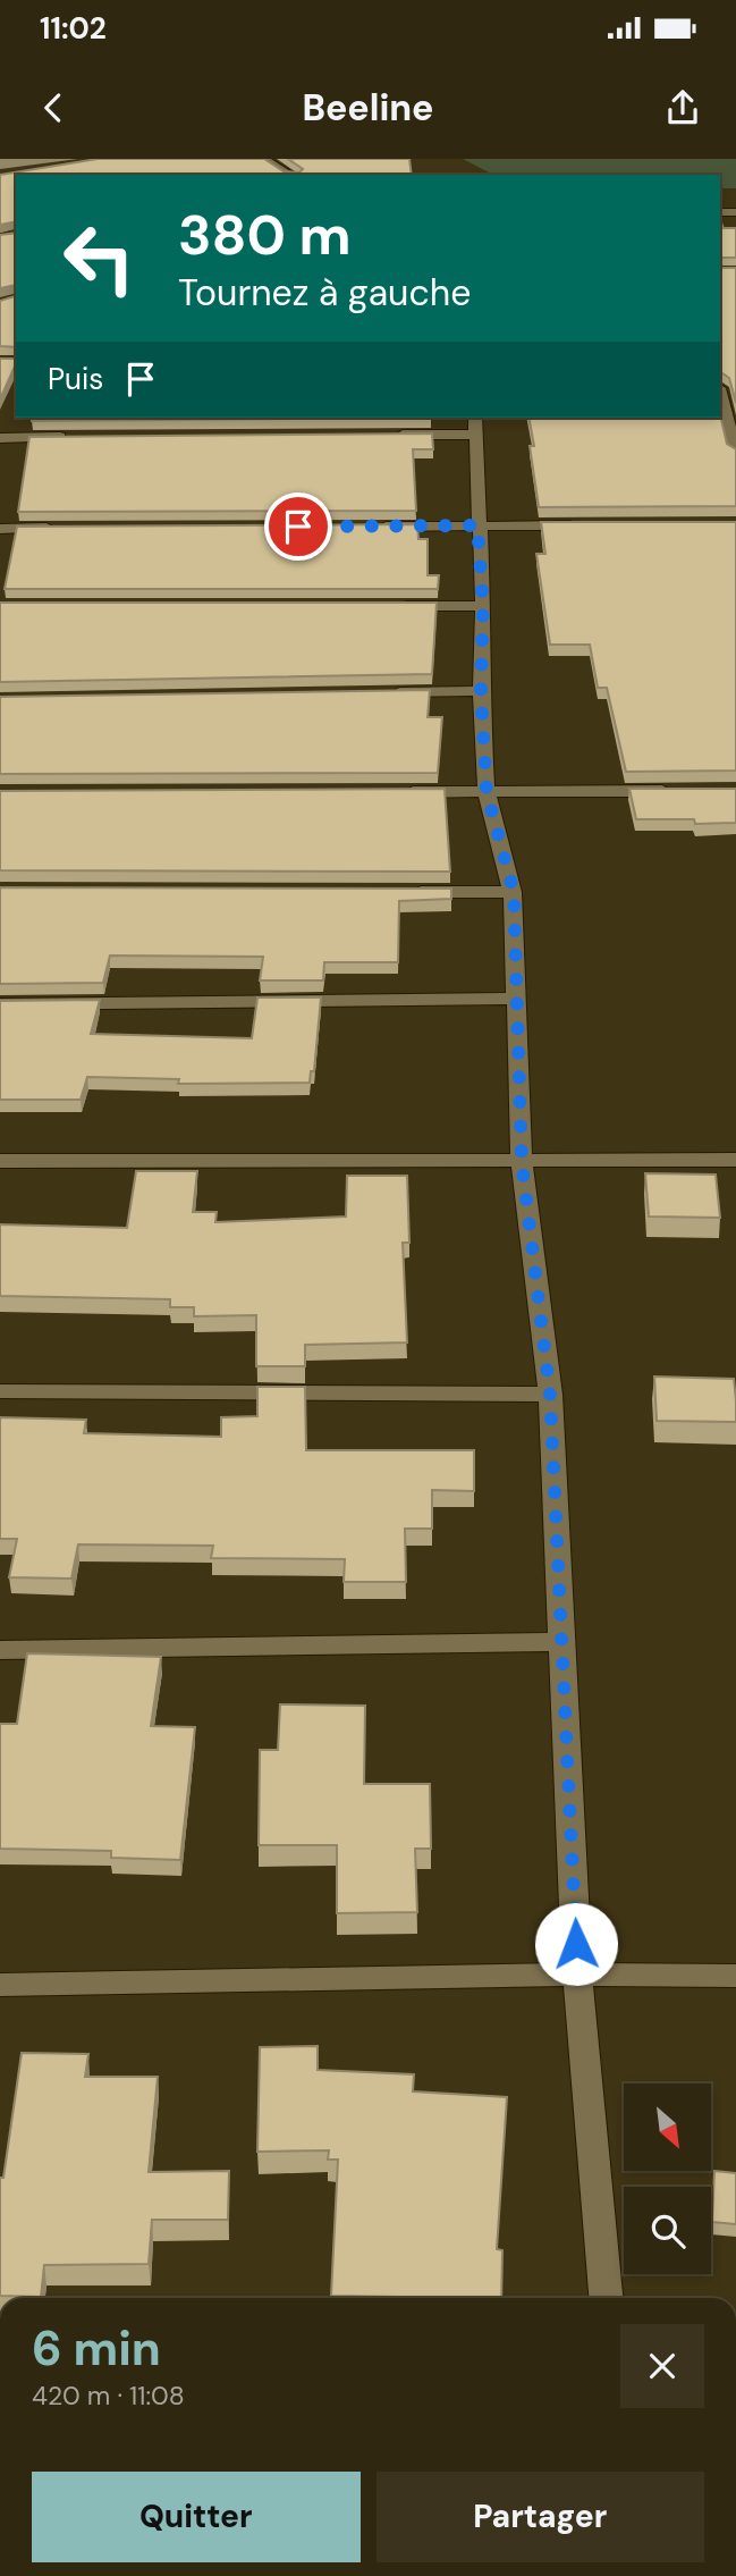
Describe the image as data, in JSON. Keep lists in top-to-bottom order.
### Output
{
  "north": "bottom right",
  "page": {
    "status": "11:02",
    "header": "Beeline",
    "turn": ["380 m", "Tournez à gauche"],
    "then": "Puis",
    "heading": ["6 min", "420 m · 11:08"],
    "buttons": ["Quitter", "Partager"]
  }
}
